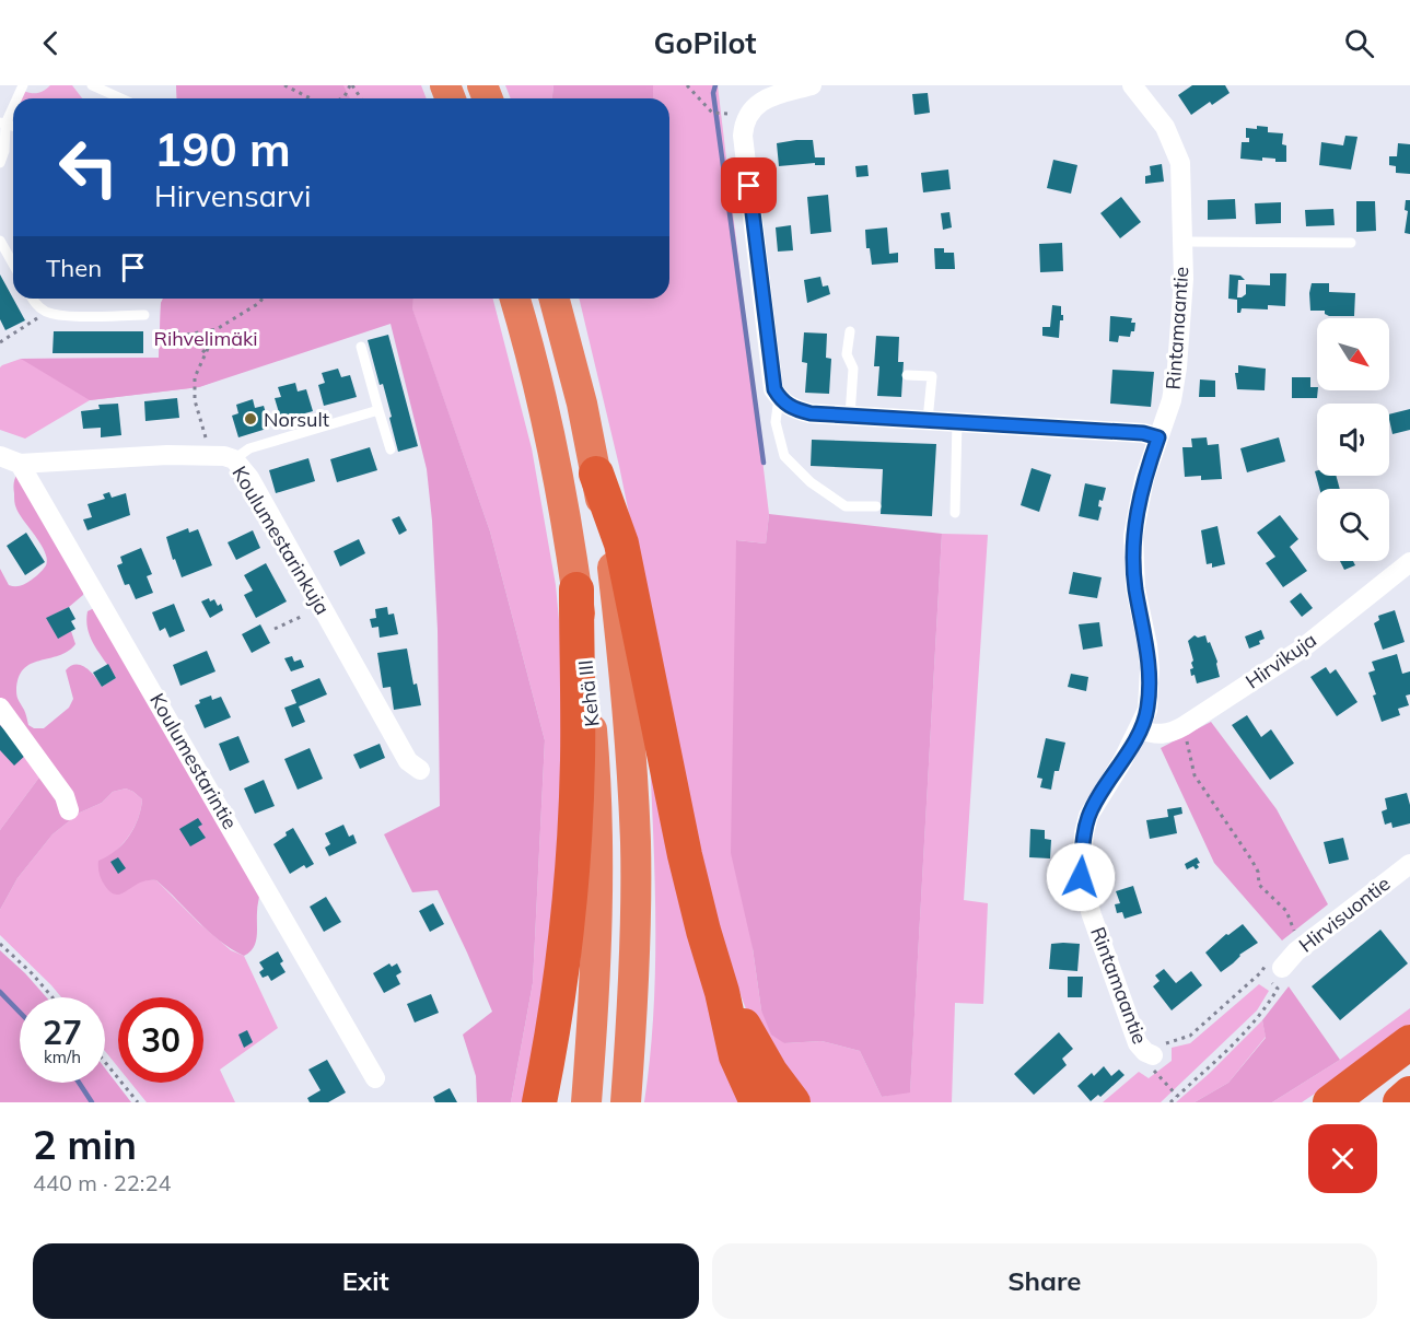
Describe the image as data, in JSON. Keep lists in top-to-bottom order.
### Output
{
  "streets": {
    "highway": ["Kehä III"],
    "street": [
      "Rintamaantie",
      "Koulumestarinkuja",
      "Hirvikuja",
      "Koulumestarintie",
      "Hirvisuontie"
    ]
  },
  "crossings": [
    ["Rintamaantie", "Hirvikuja"],
    ["Koulumestarinkuja", "Koulumestarintie"]
  ],
  "parks": ["Rihvelimäki"],
  "places": ["Norsult"],
  "north": "bottom right",
  "page": {
    "header": "GoPilot",
    "turn": ["190 m", "Hirvensarvi"],
    "then": "Then",
    "speed": "27 km/h",
    "limit": "30",
    "heading": ["2 min", "440 m · 22:24"],
    "buttons": ["Exit", "Share"]
  }
}
